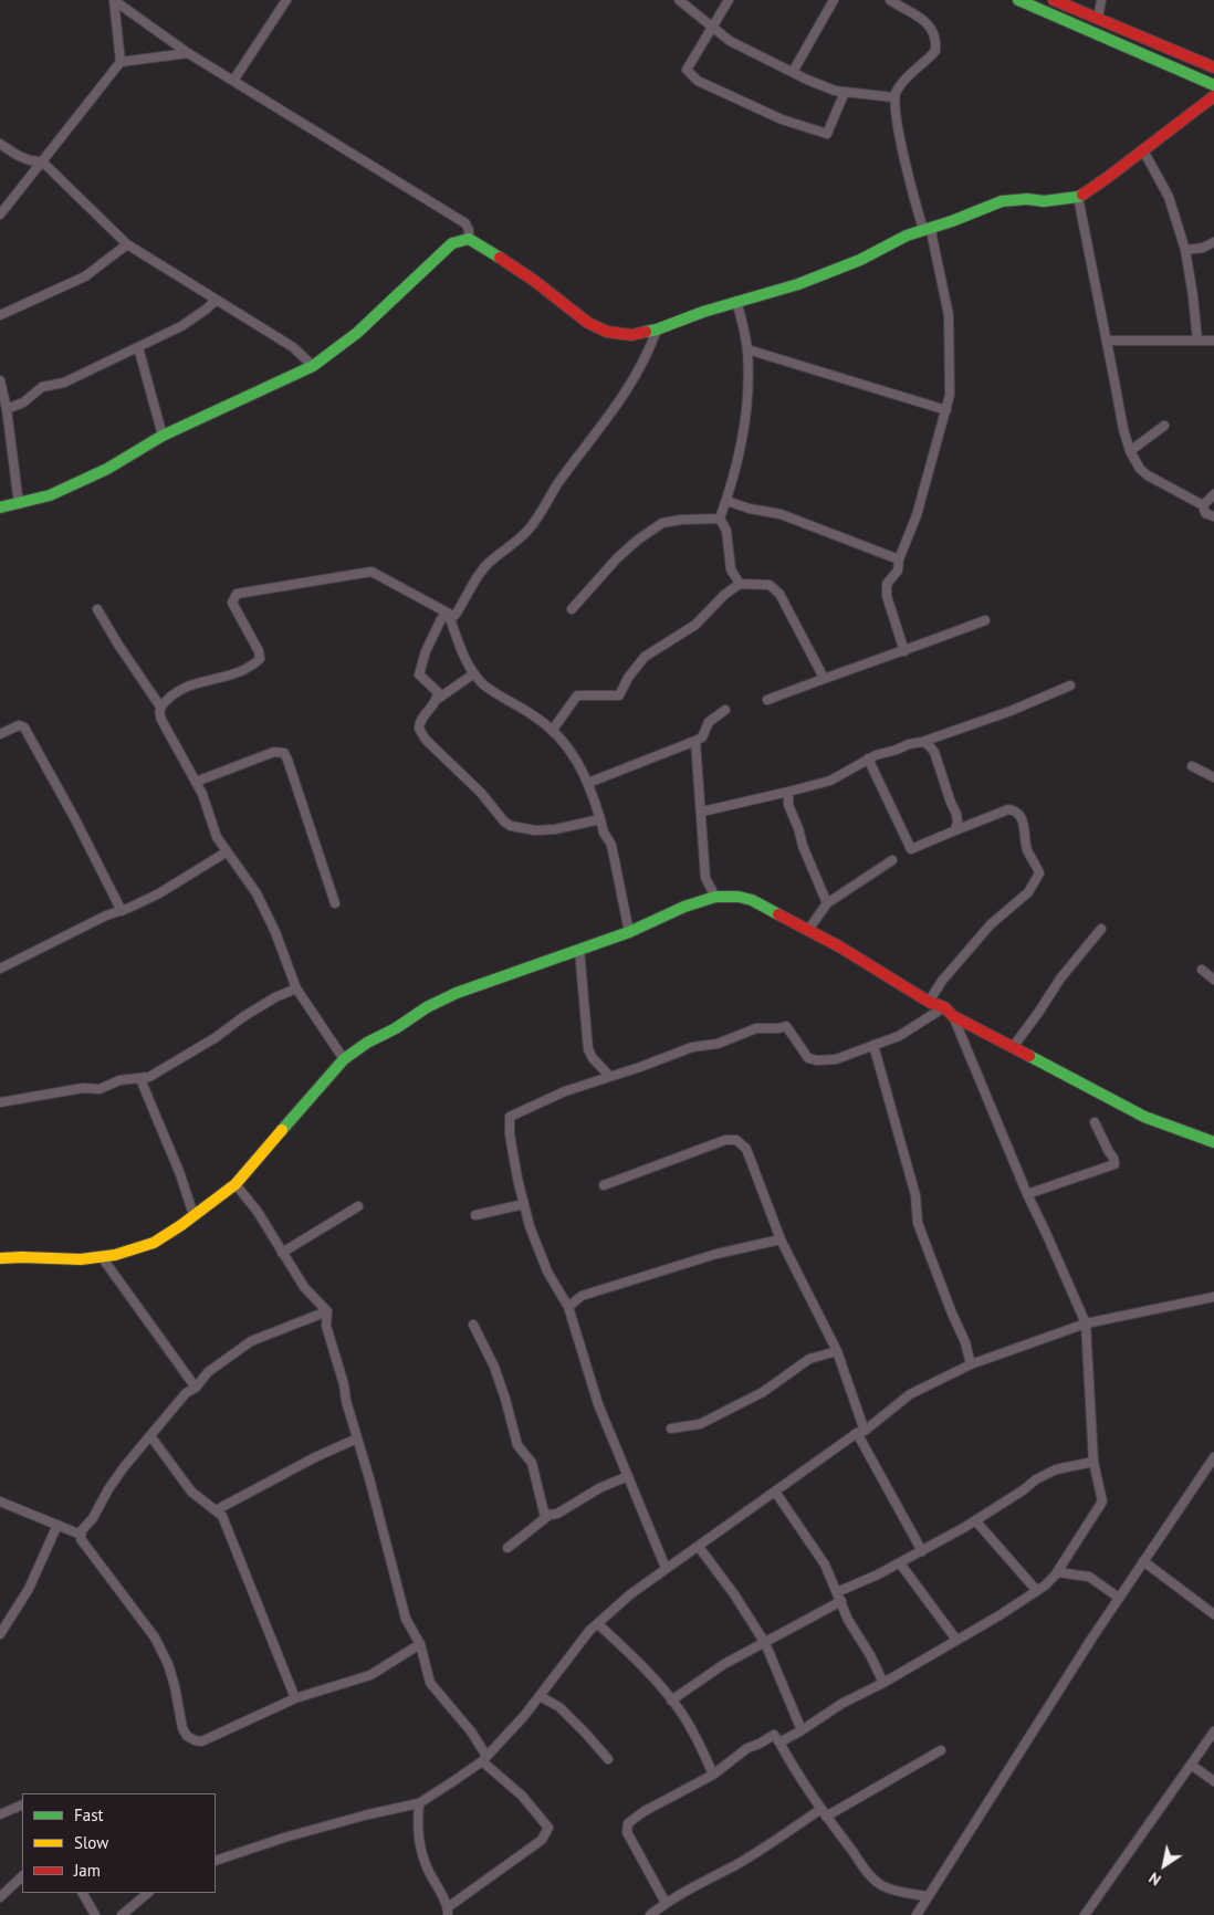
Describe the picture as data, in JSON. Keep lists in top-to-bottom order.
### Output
{
  "legend": ["Fast", "Slow", "Jam"],
  "north": "bottom left"
}
